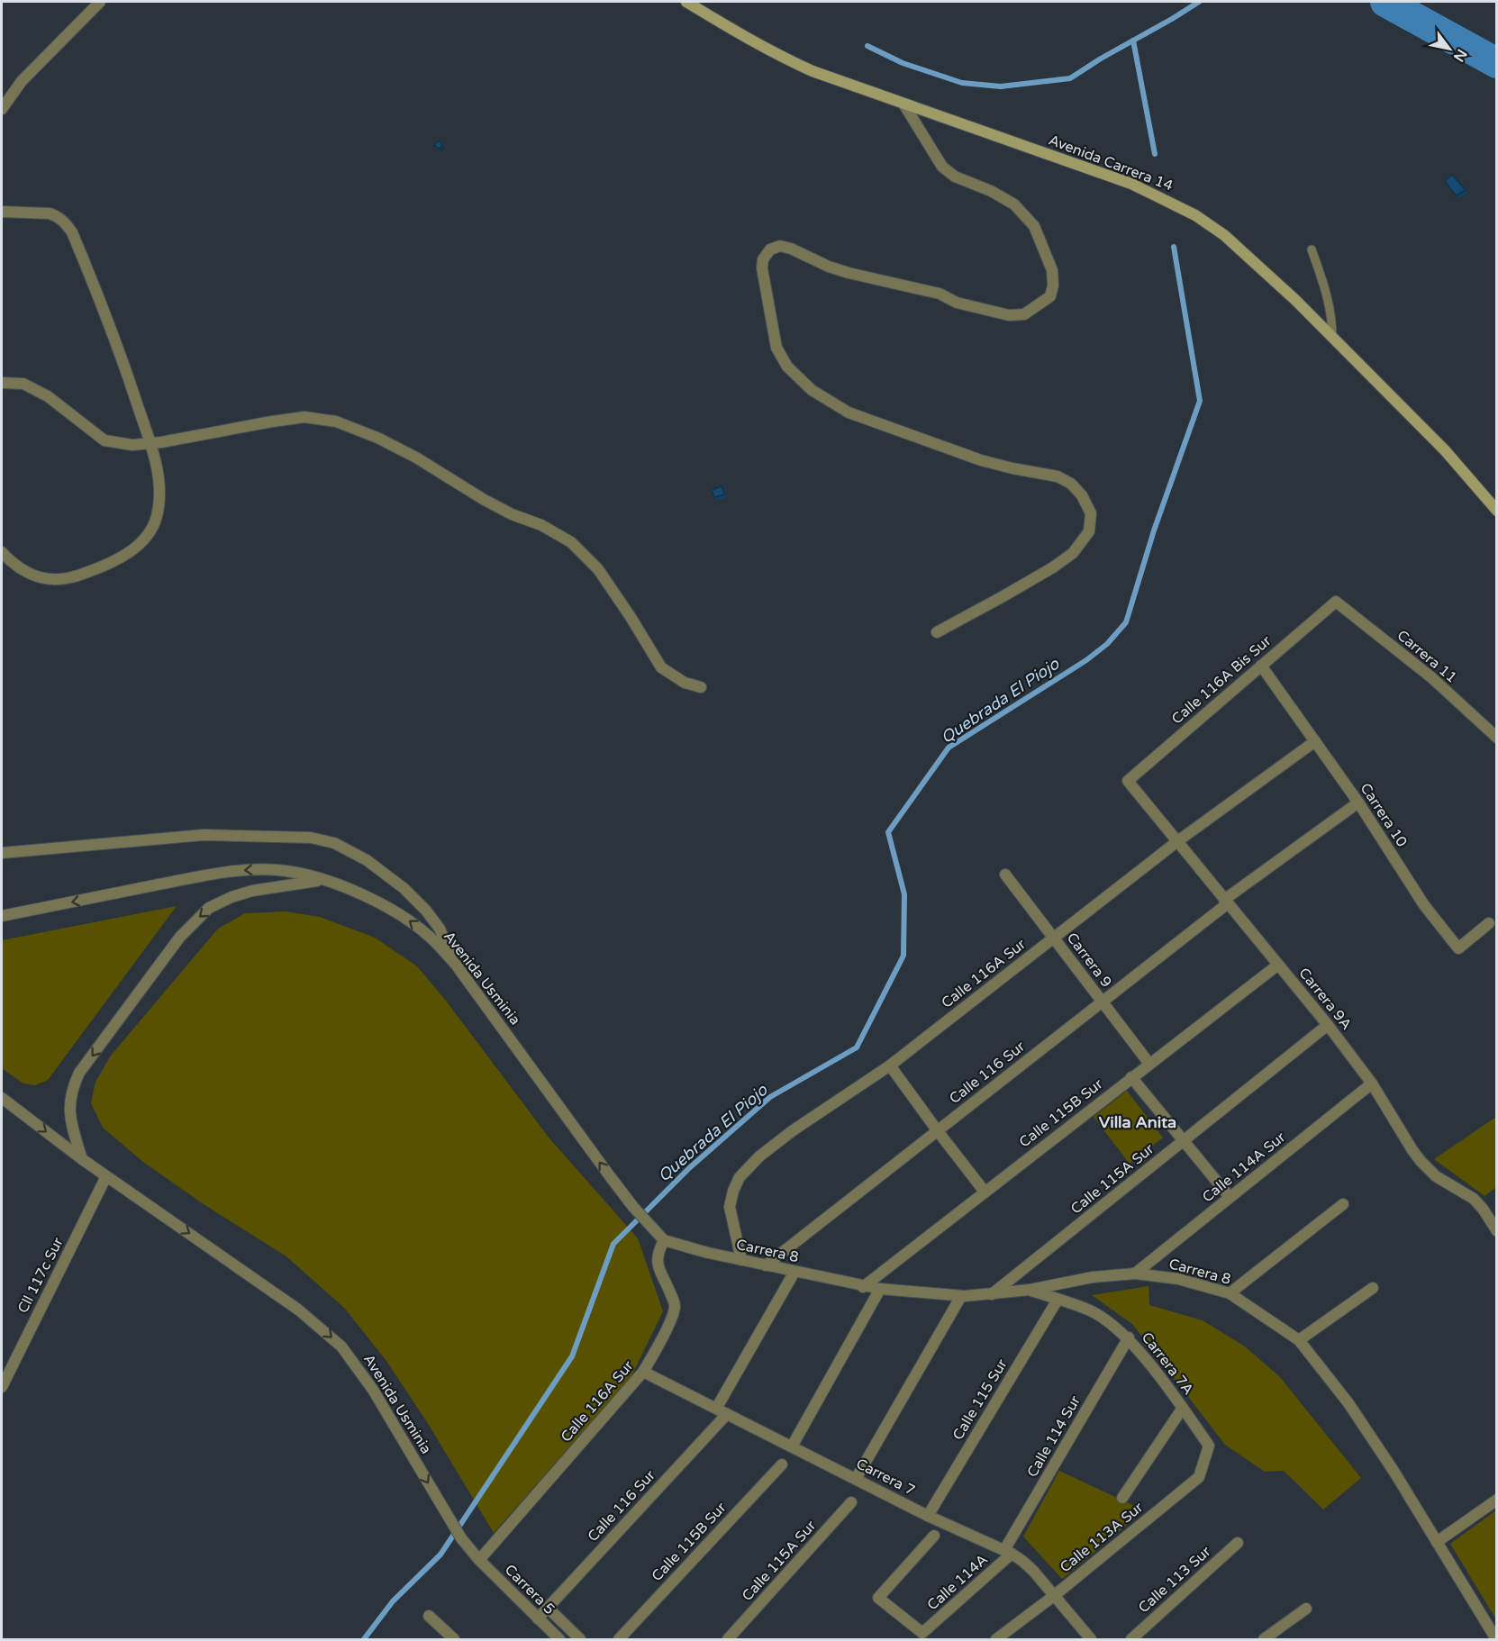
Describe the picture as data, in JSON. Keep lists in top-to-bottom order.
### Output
{
  "streets": {
    "main road": ["Avenida Carrera 14"],
    "street": [
      "Carrera 11",
      "Calle 116A Bis Sur",
      "Carrera 10",
      "Carrera 9",
      "Calle 116A Sur",
      "Avenida Usminia",
      "Carrera 9A",
      "Calle 116 Sur",
      "Calle 115B Sur",
      "Calle 114A Sur",
      "Calle 115A Sur",
      "Carrera 8",
      "Cll 117c Sur",
      "Carrera 7A",
      "Calle 115 Sur",
      "Calle 114 Sur",
      "Carrera 7",
      "Calle 113A Sur",
      "Calle 113 Sur",
      "Calle 114A",
      "Carrera 5"
    ]
  },
  "crossings": [
    ["Carrera 11", "Calle 116A Bis Sur"],
    ["Calle 116A Bis Sur", "Carrera 10"],
    ["Calle 116A Bis Sur", "Carrera 9A"],
    ["Carrera 10", "Calle 116A Sur"],
    ["Carrera 10", "Calle 116 Sur"],
    ["Carrera 9", "Calle 116A Sur"],
    ["Carrera 9", "Calle 116 Sur"],
    ["Carrera 9", "Calle 115B Sur"],
    ["Calle 116A Sur", "Avenida Usminia"],
    ["Calle 116A Sur", "Carrera 9A"],
    ["Calle 116A Sur", "Carrera 8"],
    ["Calle 116A Sur", "Carrera 7"],
    ["Calle 116A Sur", "Carrera 5"],
    ["Avenida Usminia", "Carrera 8"],
    ["Avenida Usminia", "Cll 117c Sur"],
    ["Avenida Usminia", "Carrera 5"],
    ["Carrera 9A", "Calle 116 Sur"],
    ["Carrera 9A", "Calle 115B Sur"],
    ["Carrera 9A", "Calle 114A Sur"],
    ["Carrera 9A", "Calle 115A Sur"],
    ["Calle 116 Sur", "Carrera 8"],
    ["Calle 116 Sur", "Carrera 7"],
    ["Calle 116 Sur", "Carrera 5"],
    ["Calle 115B Sur", "Carrera 8"],
    ["Calle 114A Sur", "Carrera 8"],
    ["Calle 115A Sur", "Carrera 8"],
    ["Carrera 8", "Carrera 7A"],
    ["Carrera 7A", "Calle 115 Sur"],
    ["Carrera 7A", "Calle 114 Sur"],
    ["Carrera 7A", "Calle 113A Sur"],
    ["Calle 115 Sur", "Carrera 7"],
    ["Calle 114 Sur", "Carrera 7"],
    ["Calle 114 Sur", "Calle 114A"],
    ["Carrera 7", "Calle 113A Sur"],
    ["Carrera 7", "Calle 114A"]
  ],
  "districts": ["Villa Anita"],
  "water": ["Quebrada El Piojo"],
  "north": "bottom right"
}
